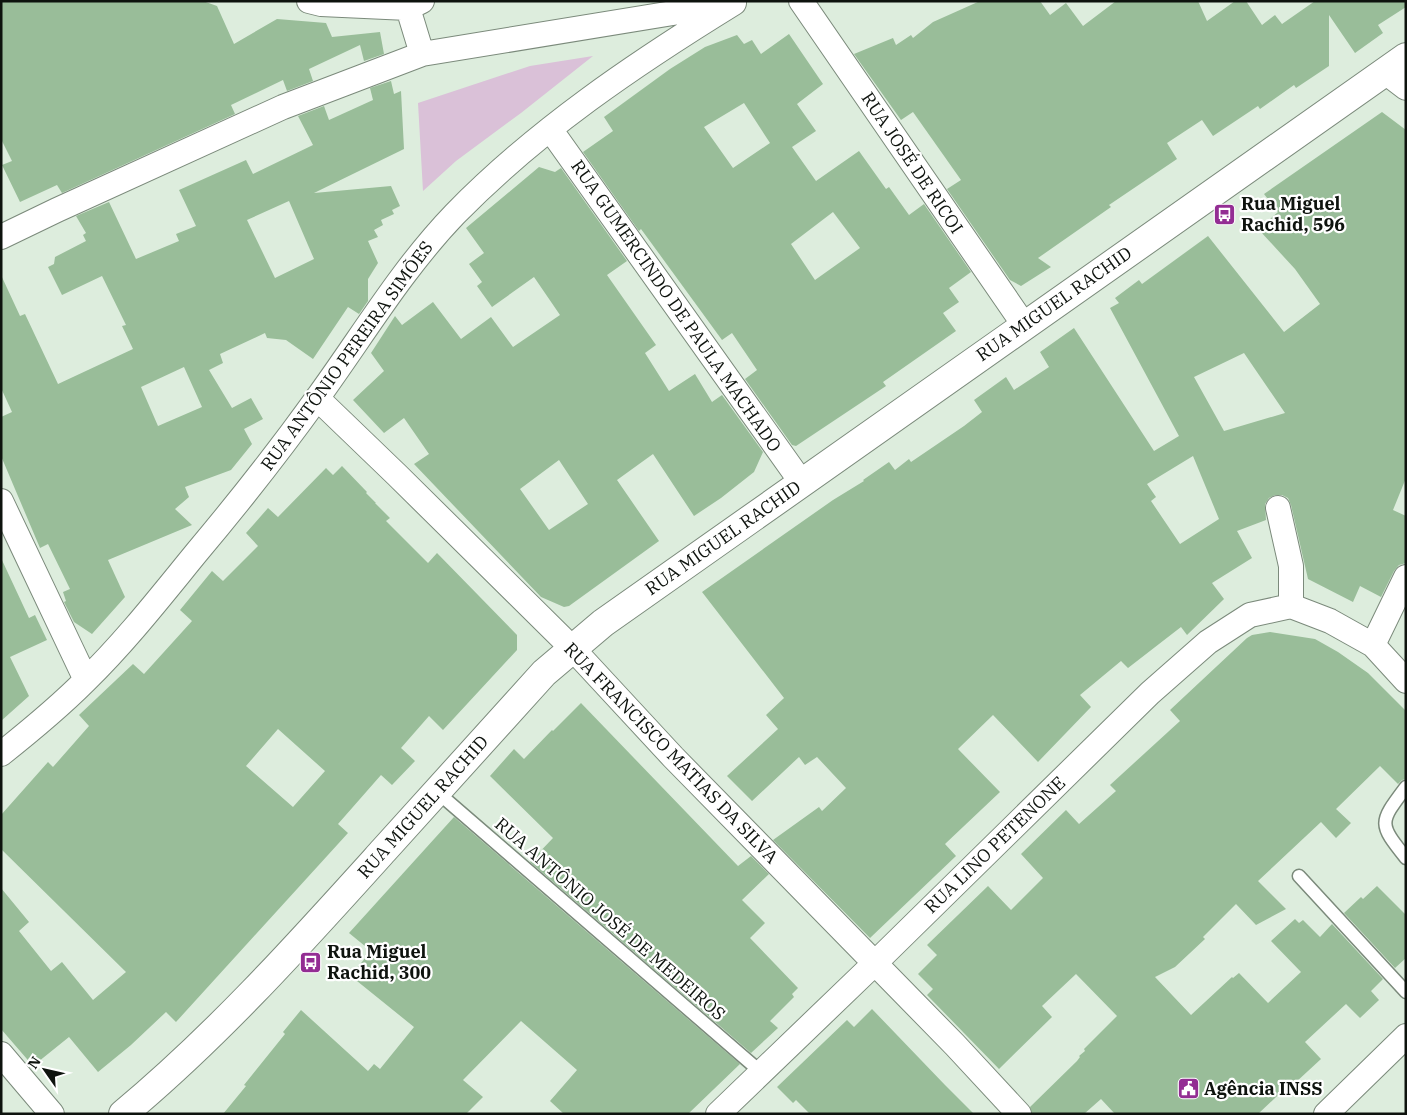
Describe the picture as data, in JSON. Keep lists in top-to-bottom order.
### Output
{
  "streets": {
    "main road": ["RUA MIGUEL RACHID"],
    "street": [
      "RUA JOSÉ DE RICOI",
      "RUA GUMERCINDO DE PAULA MACHADO",
      "RUA ANTÔNIO PEREIRA SIMÕES",
      "RUA FRANCISCO MATIAS DA SILVA",
      "RUA LINO PETENONE"
    ],
    "lane": ["RUA ANTÔNIO JOSÉ DE MEDEIROS"]
  },
  "crossings": [
    ["RUA JOSÉ DE RICOI", "RUA MIGUEL RACHID"],
    ["RUA MIGUEL RACHID", "RUA GUMERCINDO DE PAULA MACHADO"],
    ["RUA MIGUEL RACHID", "RUA FRANCISCO MATIAS DA SILVA"],
    ["RUA MIGUEL RACHID", "RUA ANTÔNIO JOSÉ DE MEDEIROS"],
    ["RUA GUMERCINDO DE PAULA MACHADO", "RUA ANTÔNIO PEREIRA SIMÕES"],
    ["RUA ANTÔNIO PEREIRA SIMÕES", "RUA FRANCISCO MATIAS DA SILVA"],
    ["RUA FRANCISCO MATIAS DA SILVA", "RUA LINO PETENONE"],
    ["RUA LINO PETENONE", "RUA ANTÔNIO JOSÉ DE MEDEIROS"]
  ],
  "places": {
    "bus stop": ["Rua Miguel Rachid, 596", "Rua Miguel Rachid, 300"],
    "public building": ["Agência INSS"]
  },
  "north": "top left"
}
